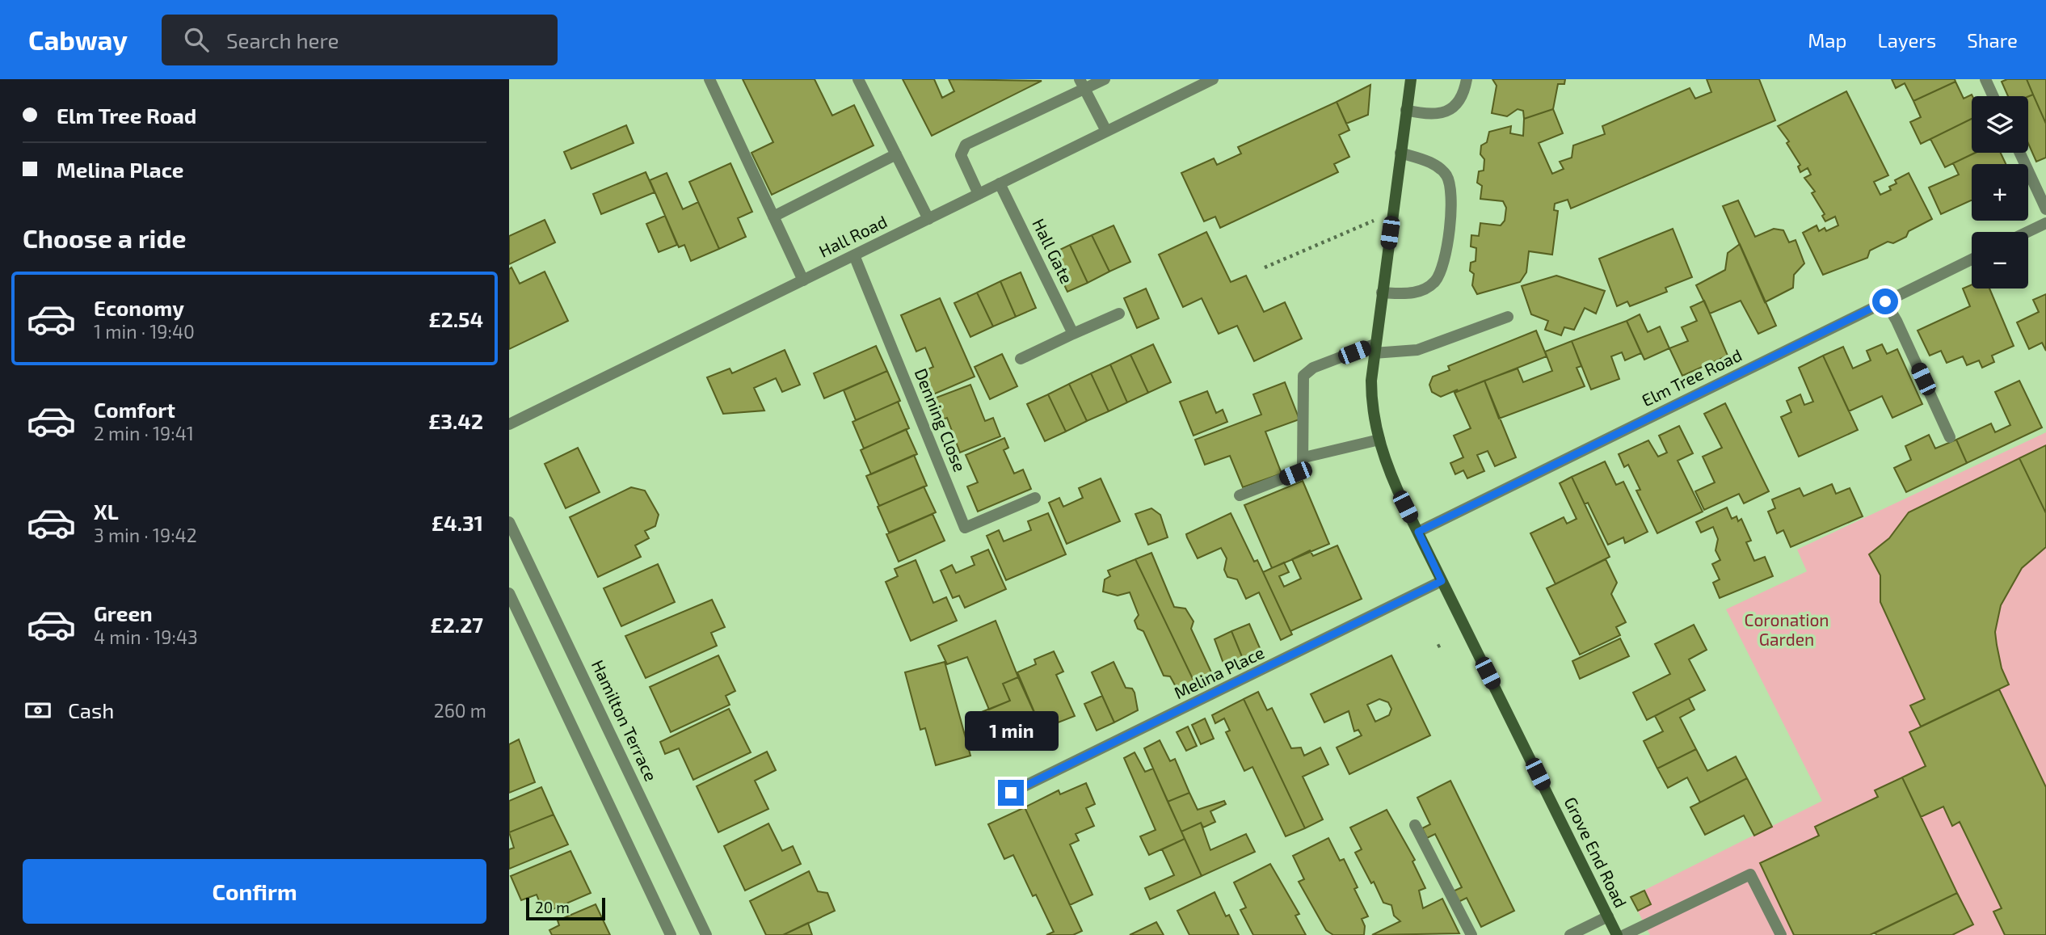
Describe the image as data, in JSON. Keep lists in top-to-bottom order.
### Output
{
  "streets": {
    "main road": ["Grove End Road"],
    "street": [
      "Hall Road",
      "Hall Gate",
      "Elm Tree Road",
      "Denning Close",
      "Melina Place",
      "Hamilton Terrace"
    ]
  },
  "crossings": [
    ["Hall Road", "Hall Gate"],
    ["Hall Road", "Denning Close"],
    ["Elm Tree Road", "Grove End Road"],
    ["Melina Place", "Grove End Road"]
  ],
  "parks": ["Coronation Garden"],
  "scale_bar": "20 m",
  "page": {
    "header": "Cabway",
    "search": "Search here",
    "nav": ["Map", "Layers", "Share"],
    "banner": ["Elm Tree Road", "Melina Place"],
    "map_buttons": ["+", "−"],
    "heading": "Choose a ride",
    "list": [
      {
        "name": "Economy",
        "note": "1 min · 19:40",
        "value": "£2.54"
      },
      {
        "name": "Comfort",
        "note": "2 min · 19:41",
        "value": "£3.42"
      },
      {
        "name": "XL",
        "note": "3 min · 19:42",
        "value": "£4.31"
      },
      {
        "name": "Green",
        "note": "4 min · 19:43",
        "value": "£2.27"
      }
    ],
    "pay": ["Cash", "260 m"],
    "bubble": "1 min",
    "buttons": "Confirm",
    "scale": "20 m"
  }
}
